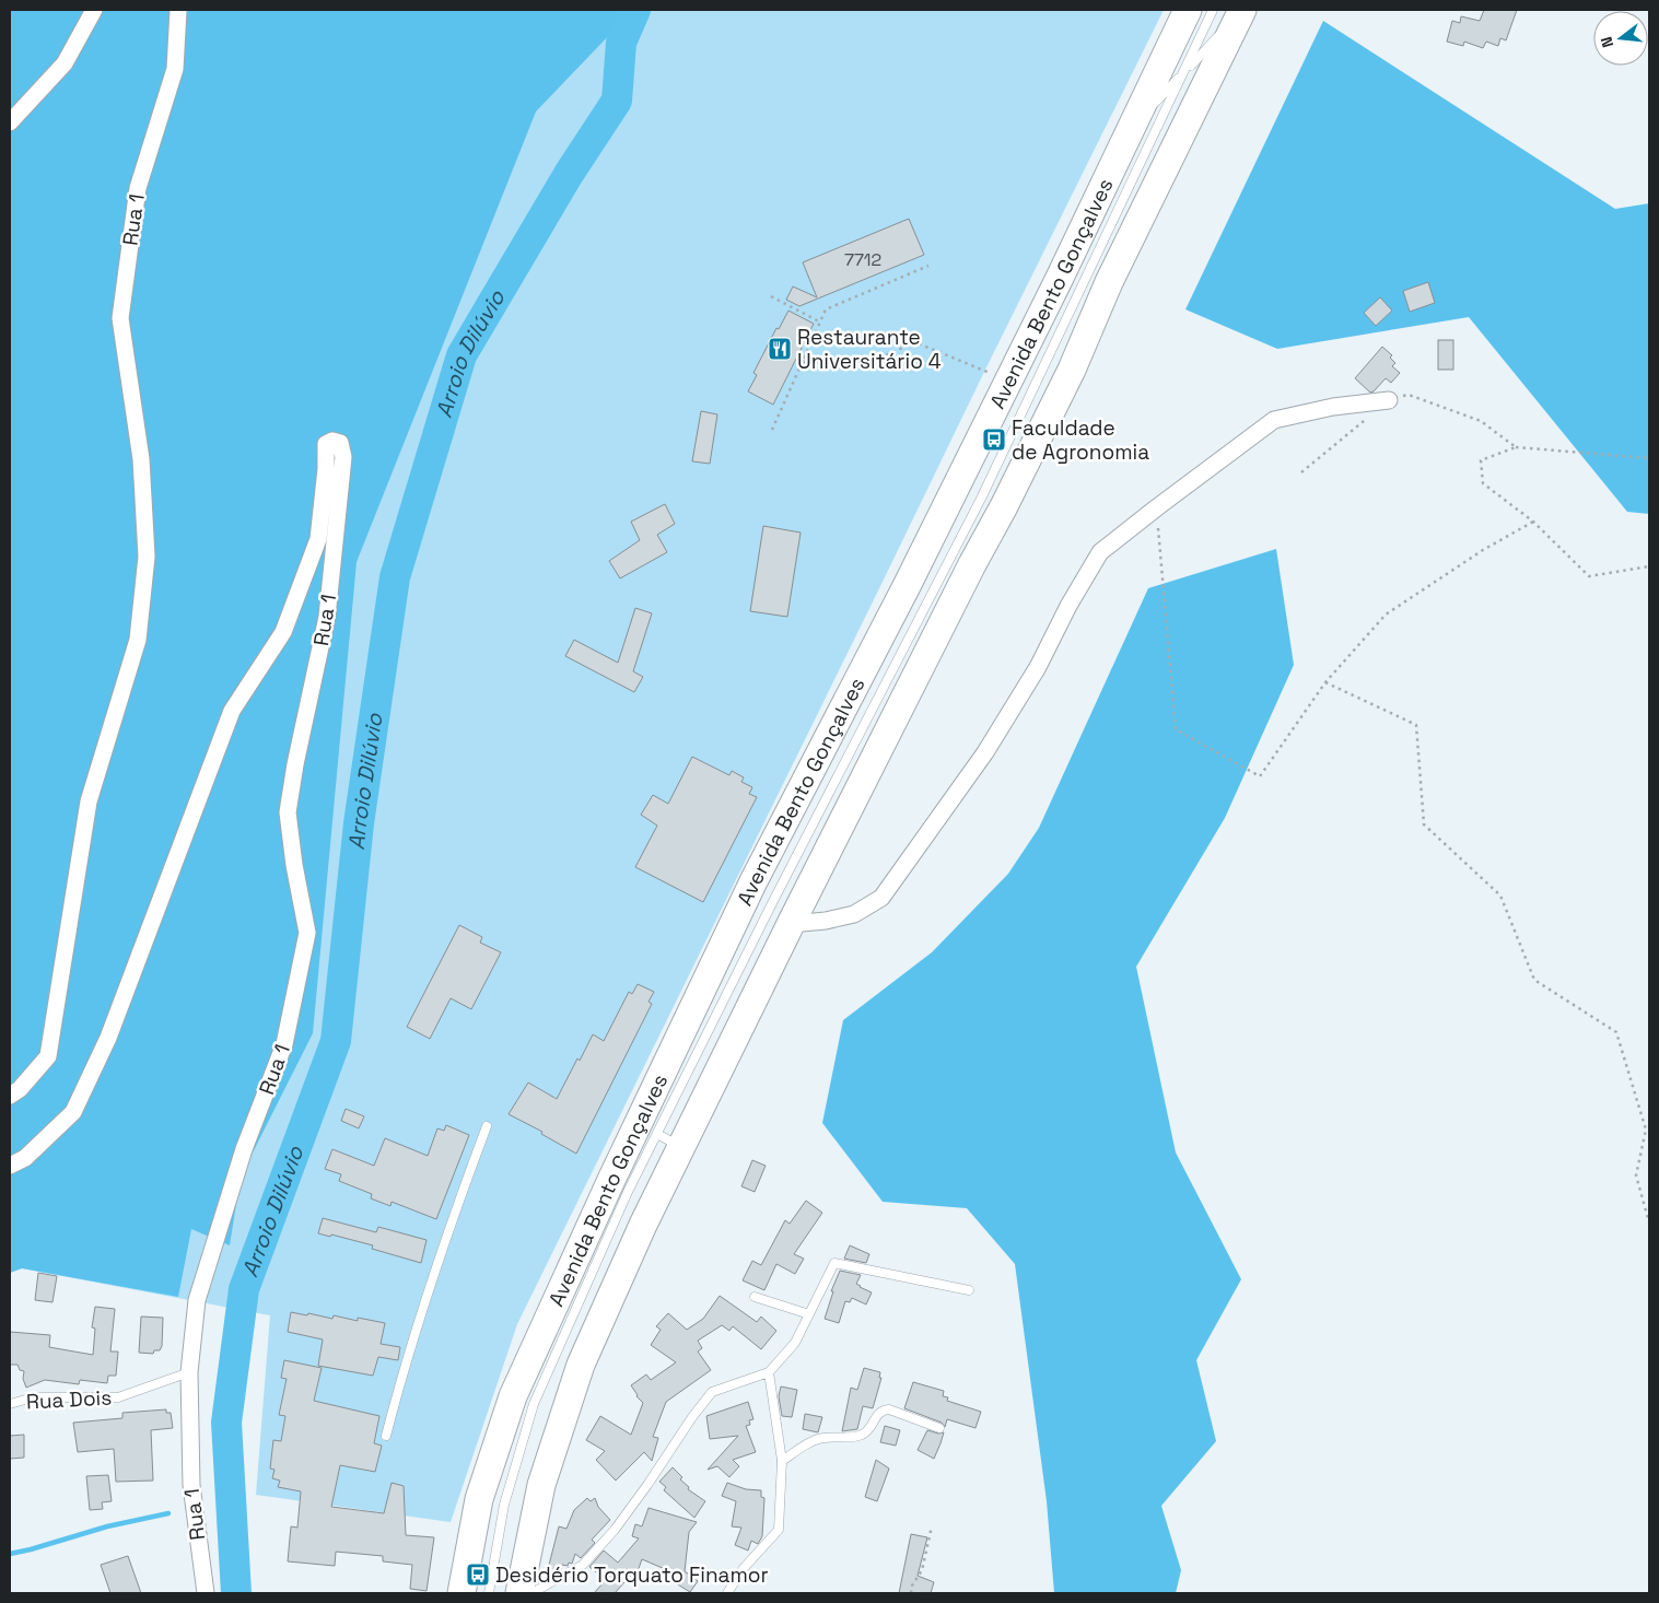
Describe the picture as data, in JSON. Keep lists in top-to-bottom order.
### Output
{
  "streets": {
    "main road": ["Avenida Bento Gonçalves"],
    "street": ["Rua 1"],
    "lane": ["Rua Dois"]
  },
  "crossings": [
    ["Rua 1", "Rua Dois"]
  ],
  "water": ["Arroio Dilúvio"],
  "places": {
    "restaurant": ["Restaurante Universitário 4"],
    "bus stop": ["Faculdade de Agronomia", "Desidério Torquato Finamor"]
  },
  "house_numbers": ["7712"],
  "north": "left"
}
